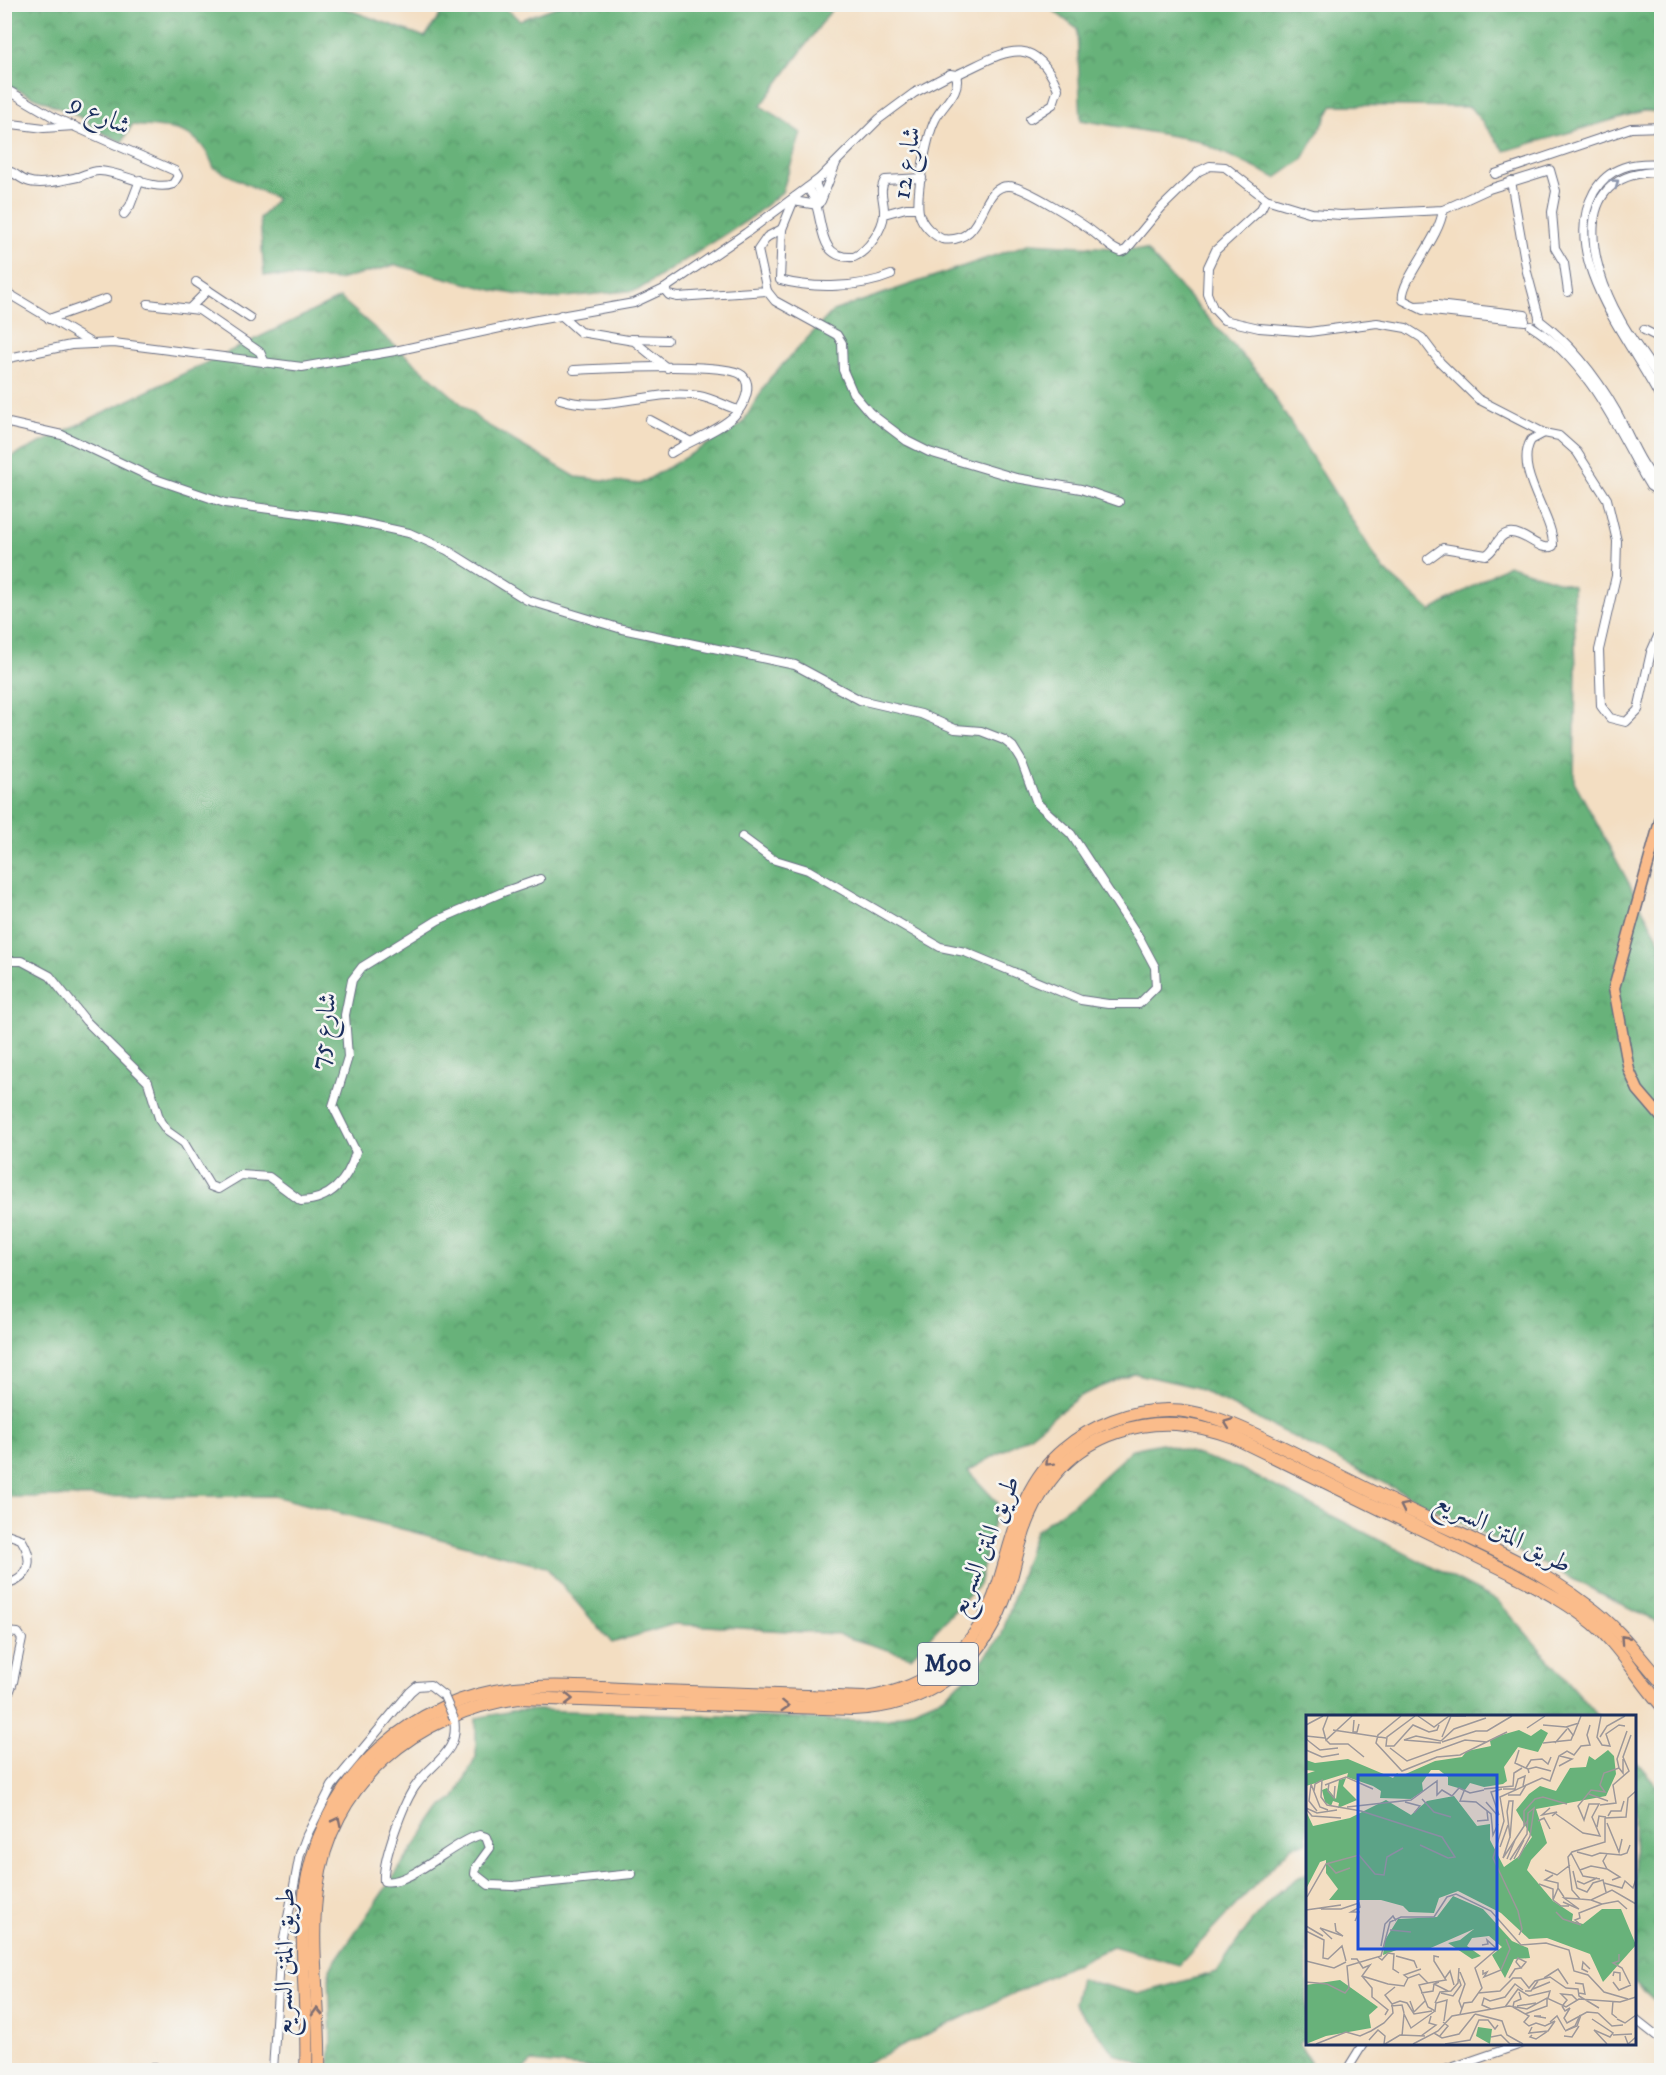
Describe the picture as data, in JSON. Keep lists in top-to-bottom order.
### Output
{
  "streets": {
    "highway": ["طريق المتن السريع", "M90"],
    "street": ["شارع 9", "شارع 12", "شارع 75"]
  }
}
